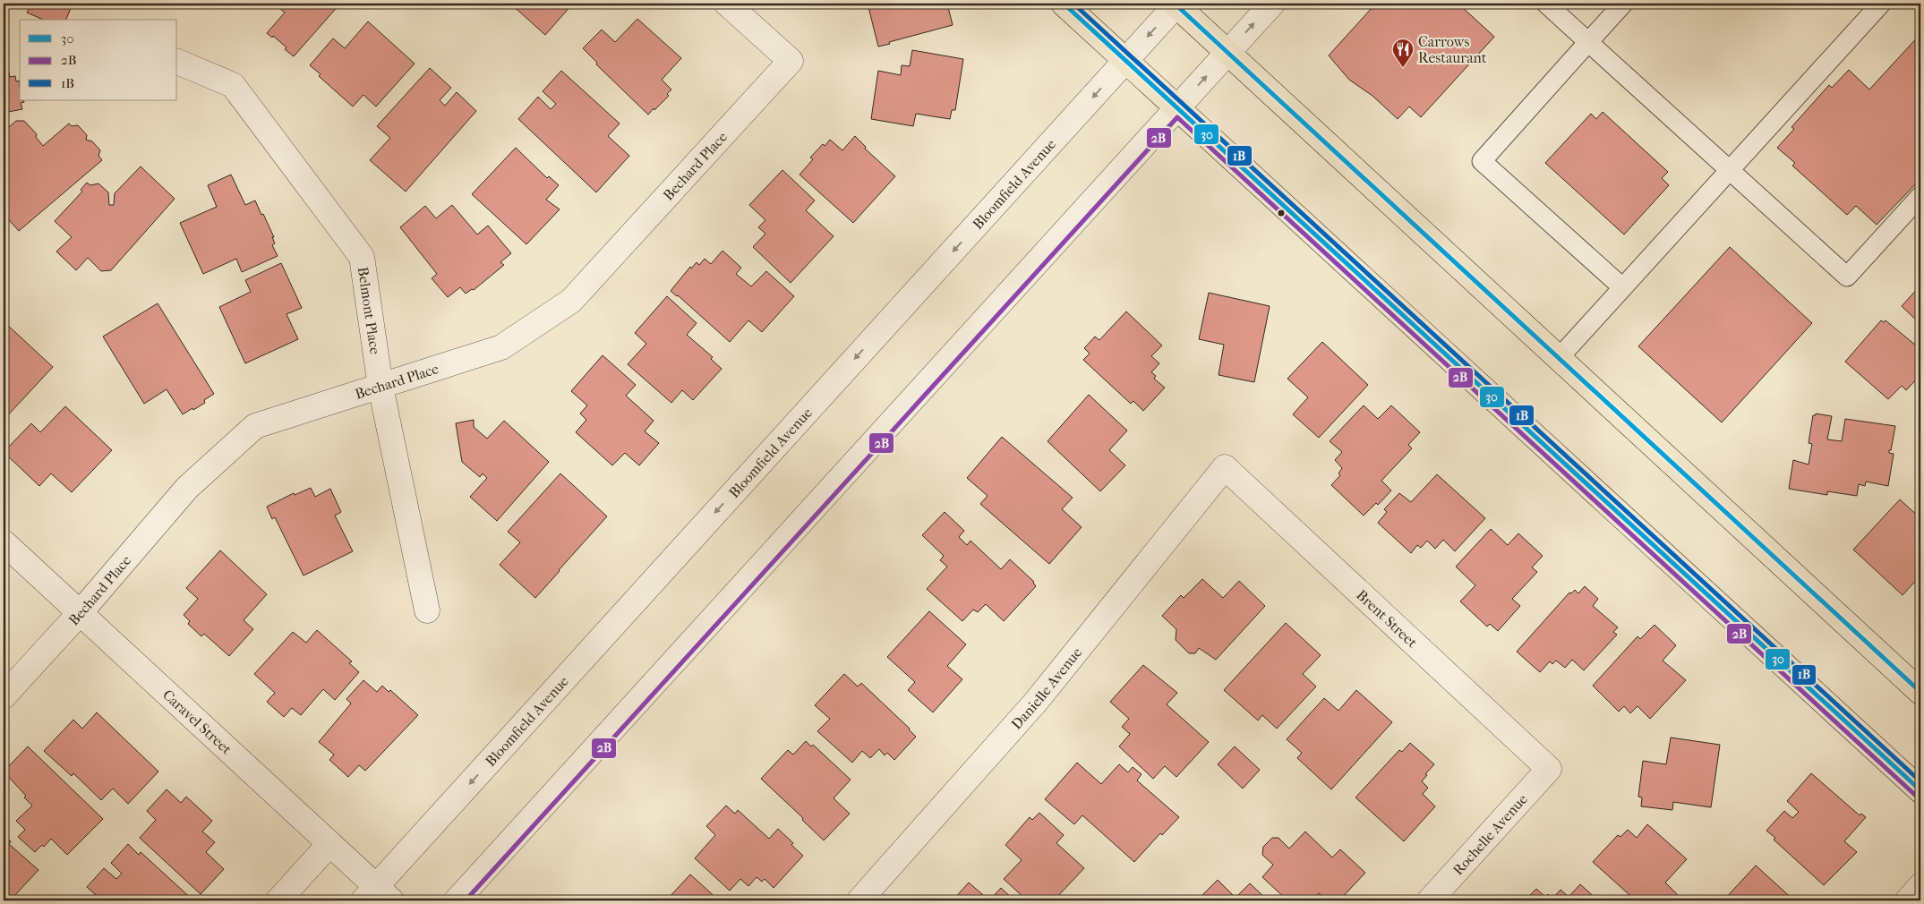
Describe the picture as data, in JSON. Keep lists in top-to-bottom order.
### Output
{
  "streets": {
    "street": [
      "Bechard Place",
      "Bloomfield Avenue",
      "Belmont Place",
      "Brent Street",
      "Danielle Avenue",
      "Caravel Street",
      "Rochelle Avenue"
    ]
  },
  "crossings": [
    ["Bechard Place", "Belmont Place"],
    ["Bechard Place", "Caravel Street"],
    ["Bloomfield Avenue", "Caravel Street"],
    ["Brent Street", "Danielle Avenue"],
    ["Brent Street", "Rochelle Avenue"]
  ],
  "places": {
    "restaurant": ["Carrows Restaurant"]
  },
  "lines": ["transit line 30", "transit line 1B", "transit line 2B"],
  "legend": ["30", "2B", "1B"]
}
